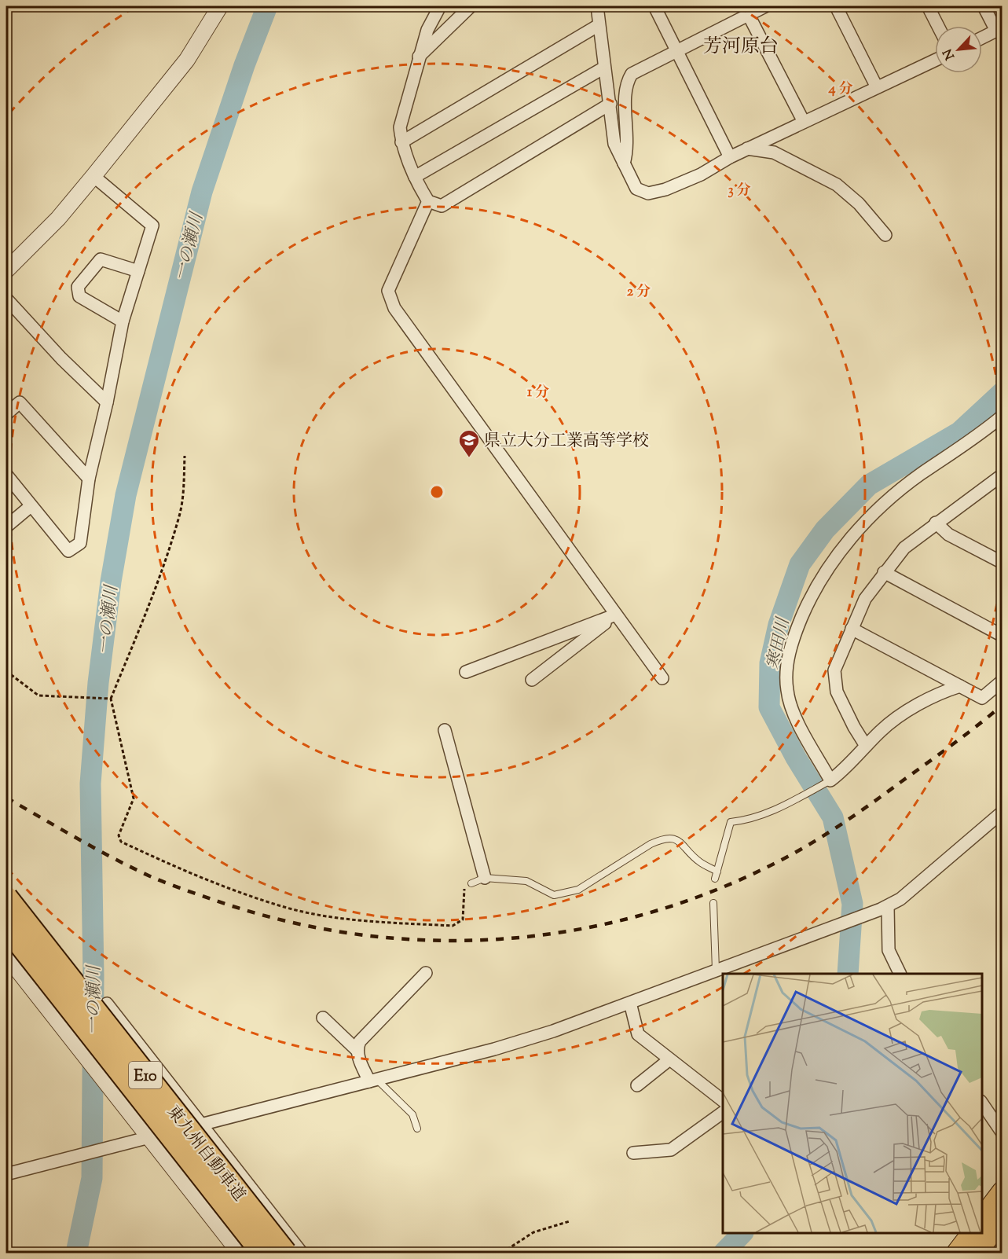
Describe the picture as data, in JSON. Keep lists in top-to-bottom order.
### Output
{
  "streets": {
    "highway": ["E10", "東九州自動車道"]
  },
  "districts": ["芳河原台"],
  "water": ["一の瀬川", "寒田川"],
  "places": {
    "school or university": ["県立大分工業高等学校"]
  },
  "north": "bottom left",
  "rings": [
    "4 分",
    "3 分",
    "2 分",
    "1 分"
  ]
}
